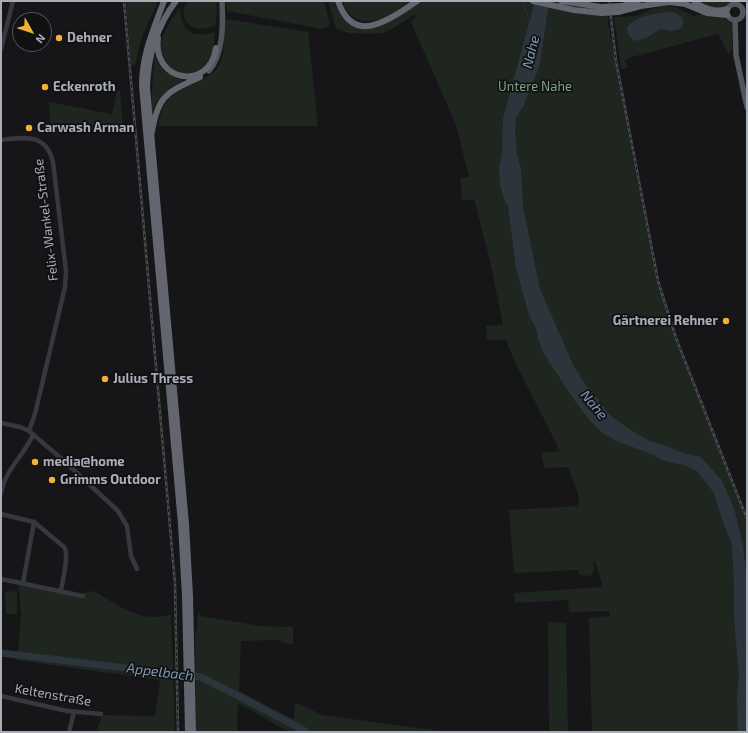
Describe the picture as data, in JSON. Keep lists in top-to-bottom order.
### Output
{
  "streets": {
    "street": ["Felix-Wankel-Straße", "Keltenstraße"]
  },
  "water": ["Nahe", "Appelbach"],
  "parks": ["Untere Nahe"],
  "places": [
    "Dehner",
    "Eckenroth",
    "Carwash Arman",
    "Gärtnerei Rehner",
    "Julius Thress",
    "media@home",
    "Grimms Outdoor"
  ],
  "north": "bottom right"
}
